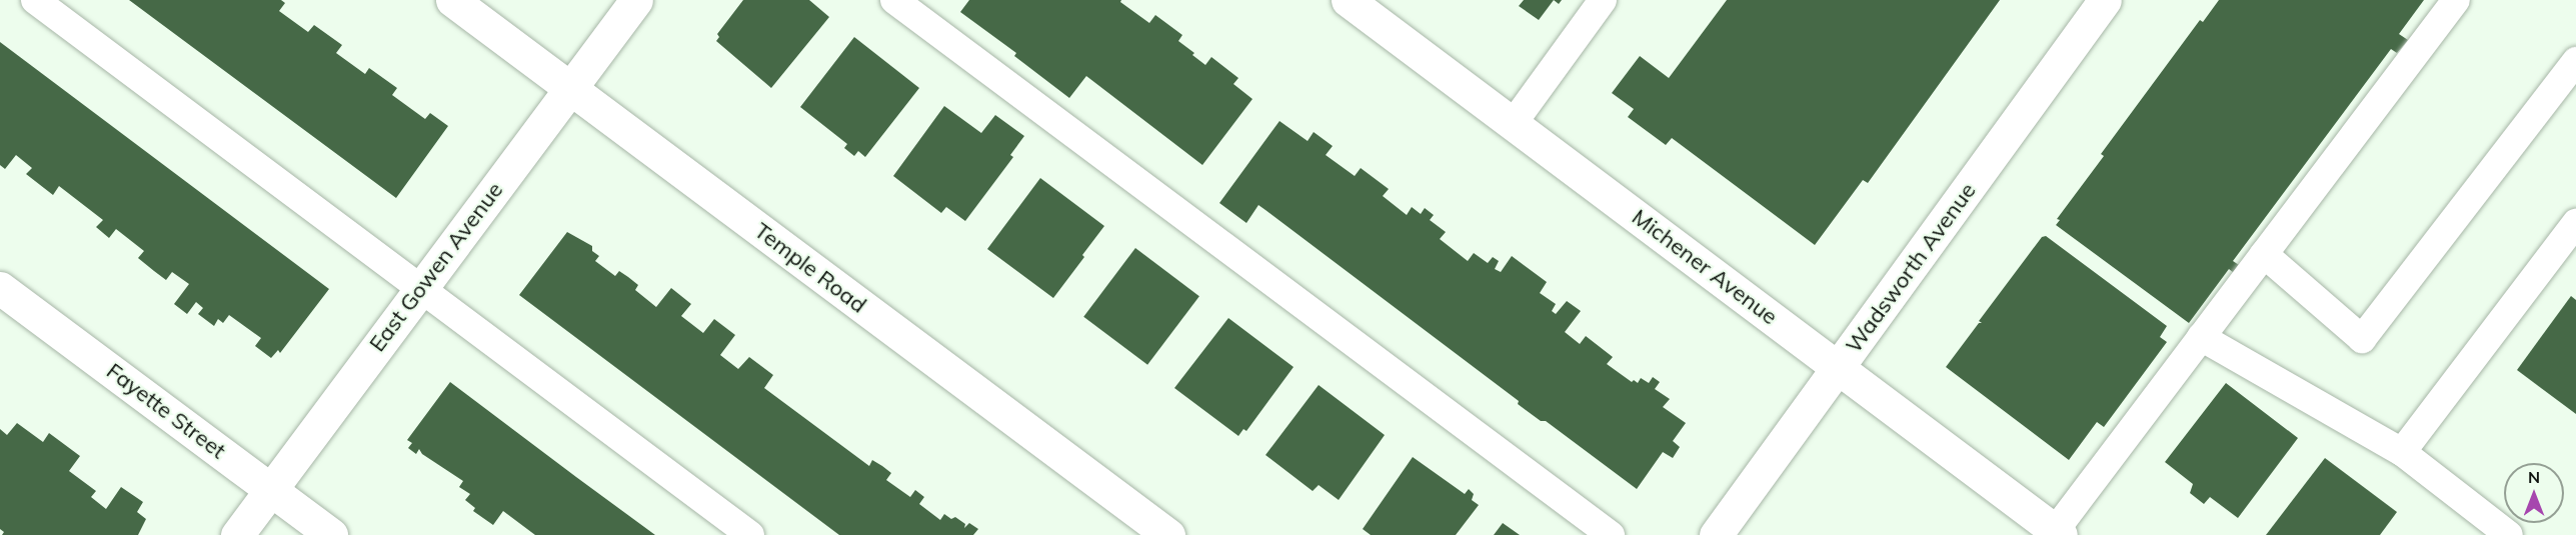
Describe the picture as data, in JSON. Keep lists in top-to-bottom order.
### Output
{
  "streets": {
    "street": [
      "East Gowen Avenue",
      "Michener Avenue",
      "Temple Road",
      "Wadsworth Avenue",
      "Fayette Street"
    ]
  },
  "crossings": [
    ["East Gowen Avenue", "Temple Road"],
    ["East Gowen Avenue", "Fayette Street"],
    ["Michener Avenue", "Wadsworth Avenue"]
  ],
  "north": "top"
}
